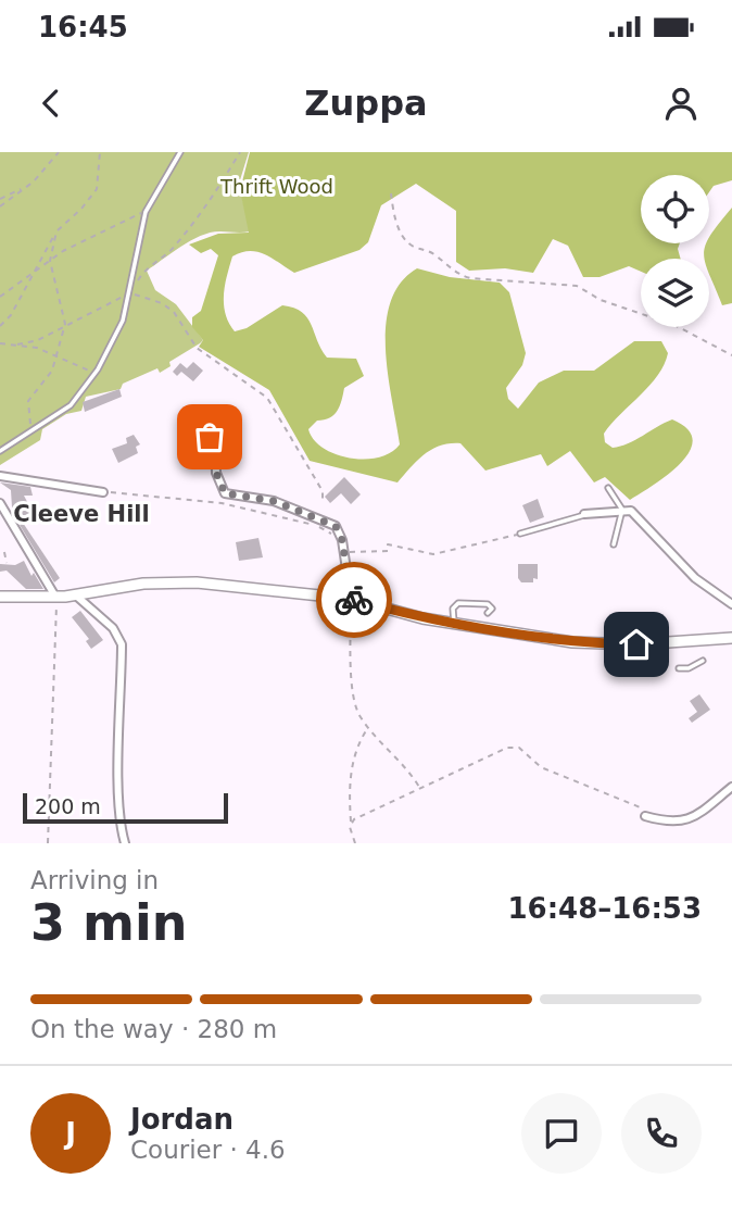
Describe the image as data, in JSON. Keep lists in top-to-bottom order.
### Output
{
  "districts": ["Cleeve Hill"],
  "parks": ["Thrift Wood"],
  "scale_bar": "200 m",
  "page": {
    "status": "16:45",
    "header": "Zuppa",
    "scale": "200 m",
    "heading": ["3 min", "Arriving in", "16:48–16:53"],
    "panel": ["Jordan", "Courier · 4.6"],
    "bar": "On the way · 280 m",
    "round": "J"
  }
}
